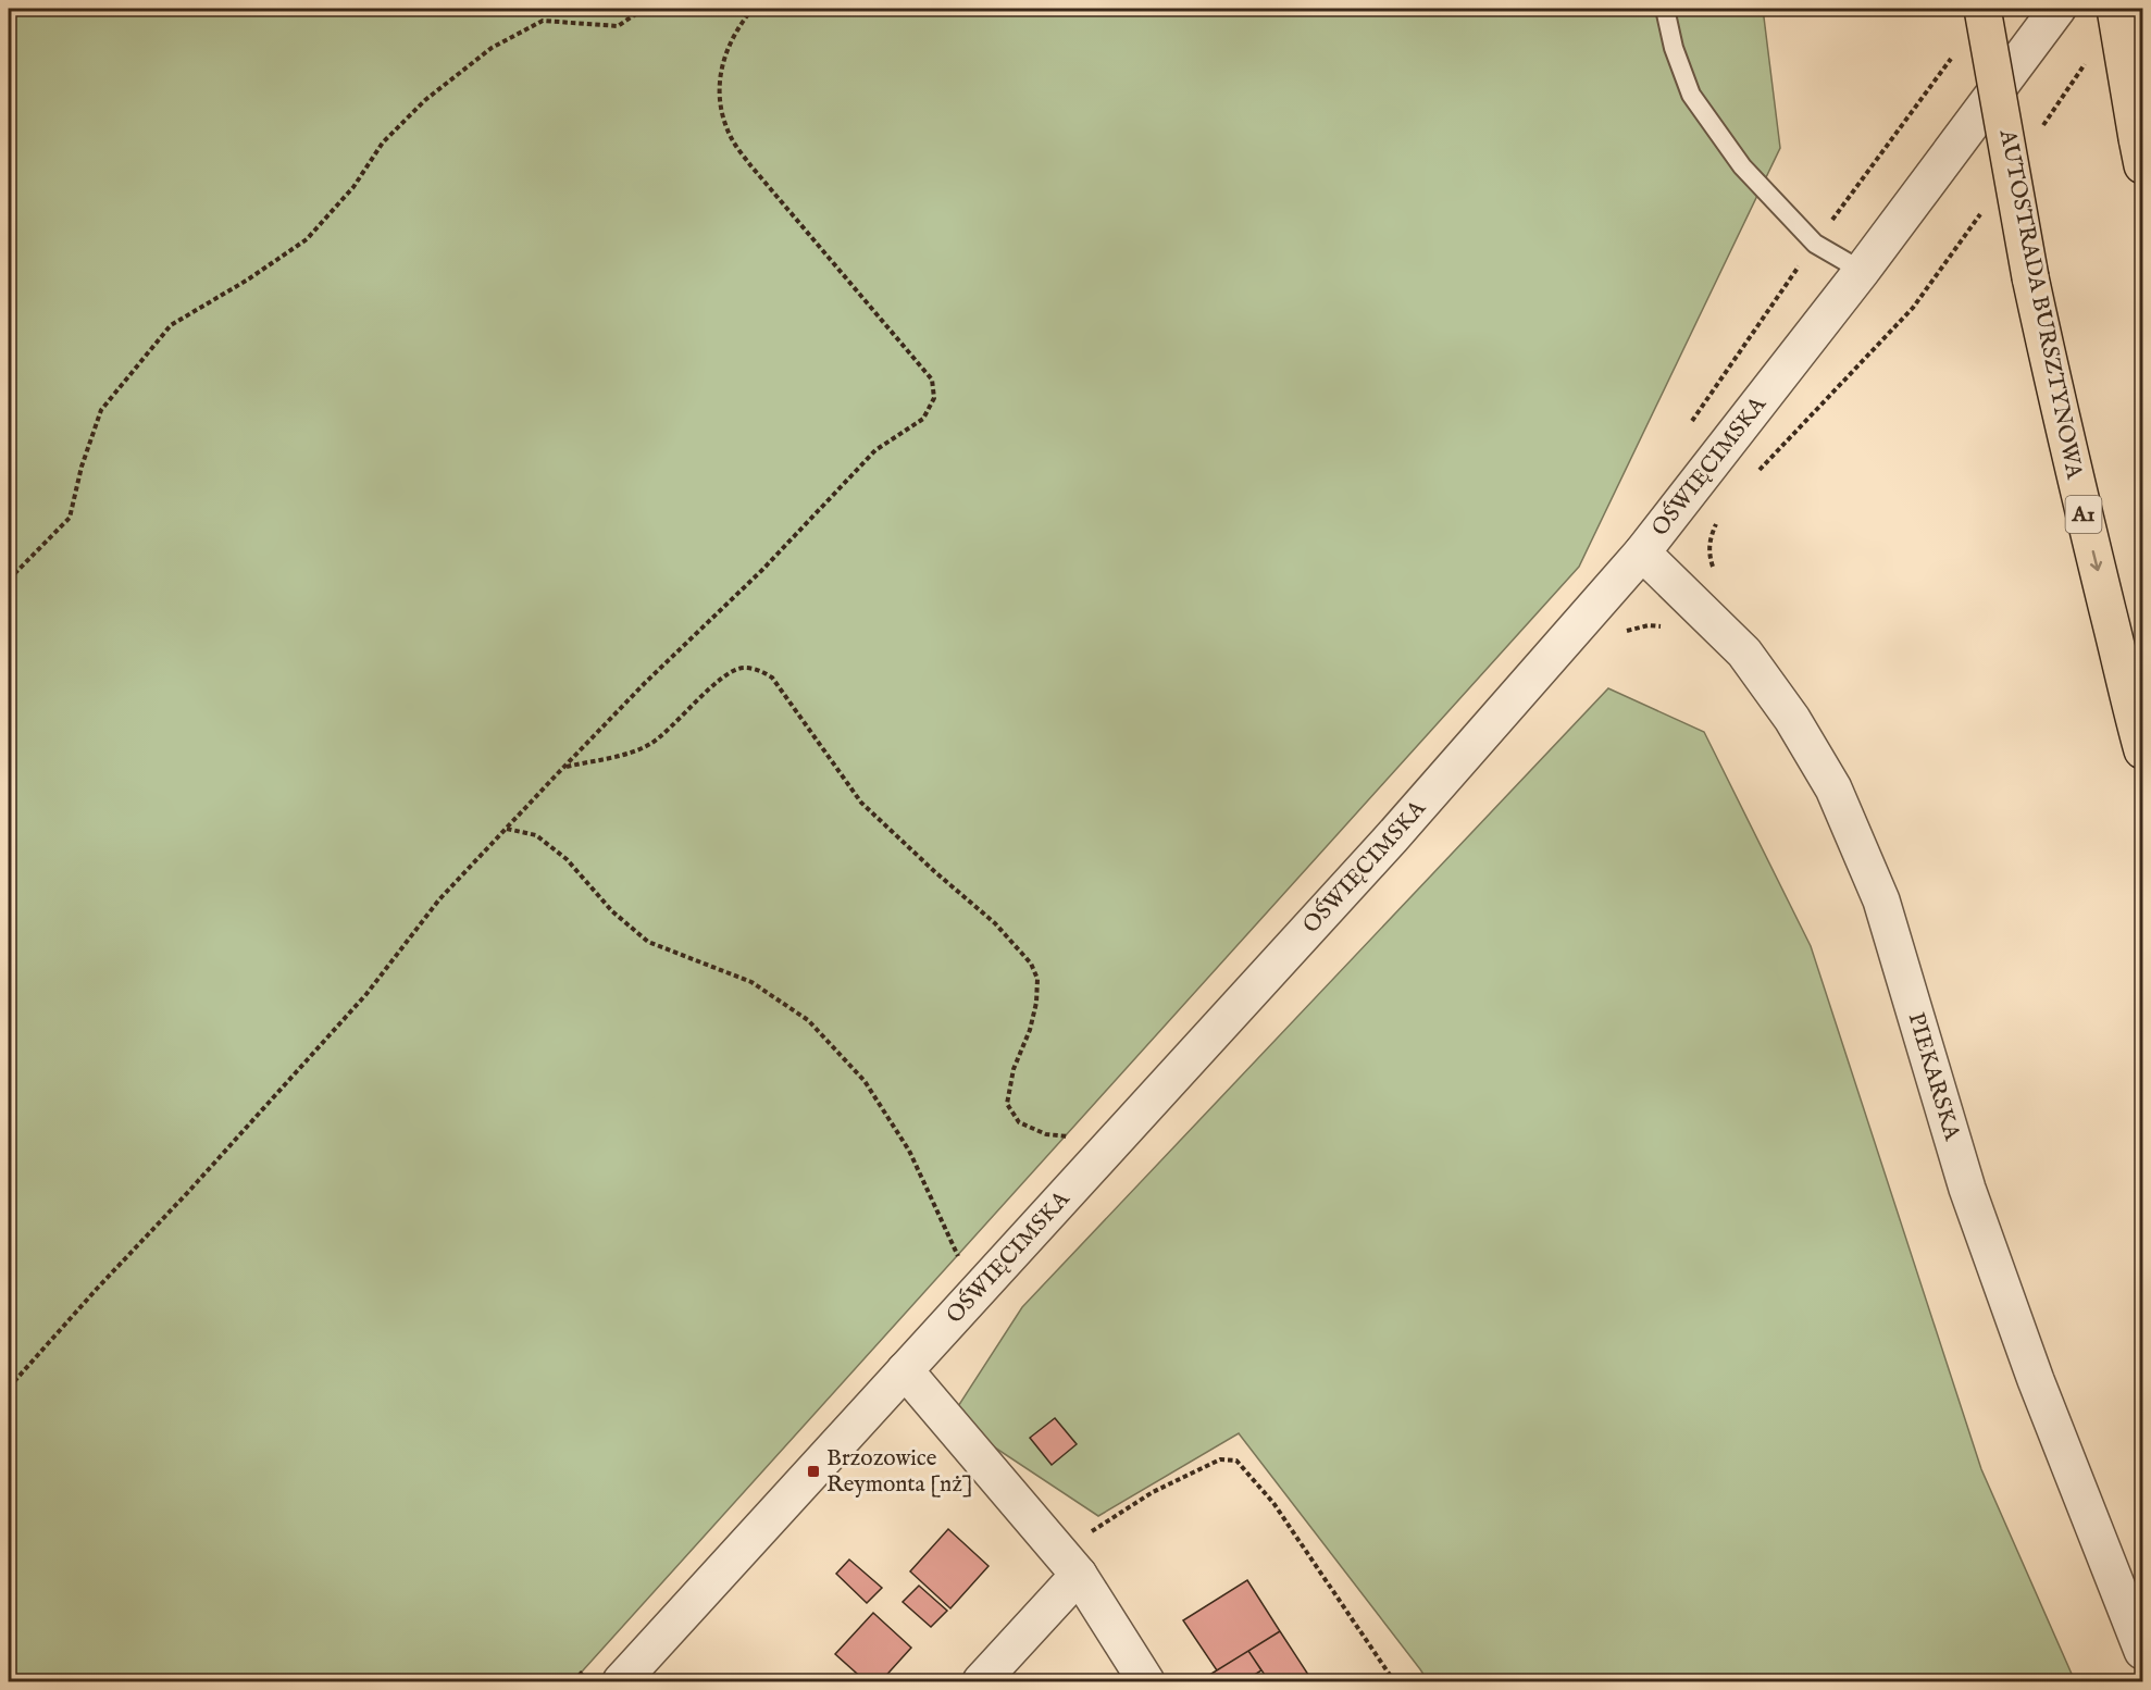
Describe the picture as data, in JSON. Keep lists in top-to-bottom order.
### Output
{
  "streets": {
    "highway": ["AUTOSTRADA BURSZTYNOWA", "A1"],
    "street": ["OŚWIĘCIMSKA", "PIEKARSKA"]
  },
  "crossings": [
    ["OŚWIĘCIMSKA", "PIEKARSKA"]
  ],
  "one_way": ["AUTOSTRADA BURSZTYNOWA"],
  "places": {
    "transit": ["Brzozowice Reymonta [nż]"]
  }
}
